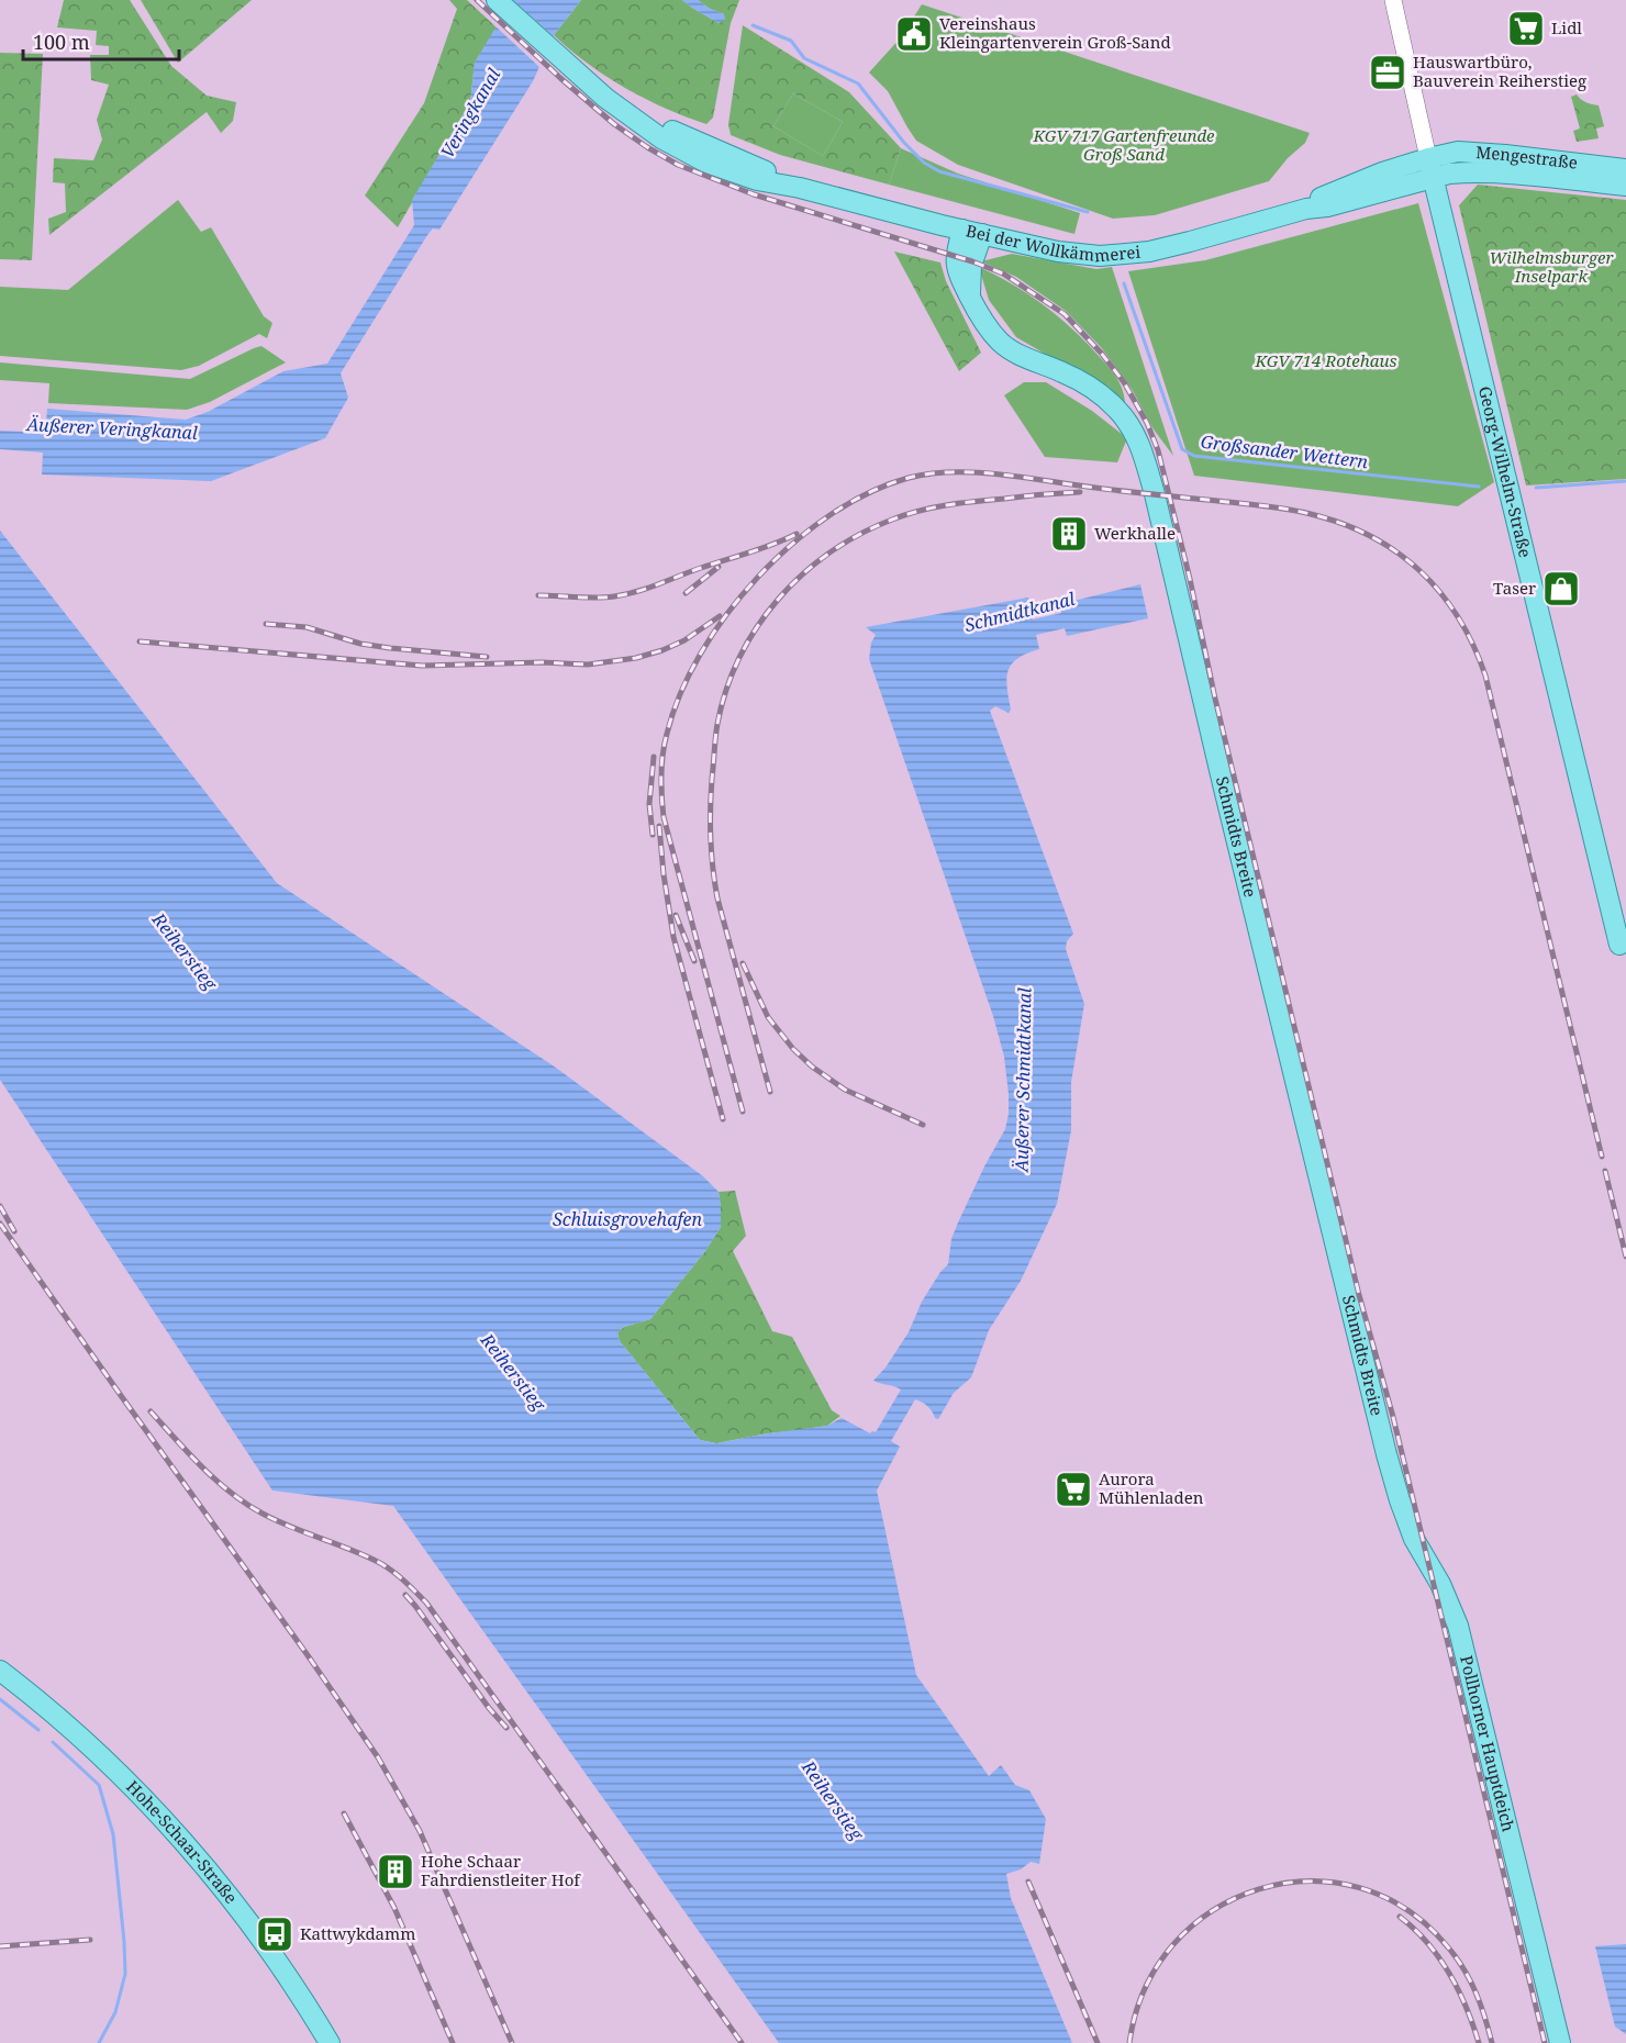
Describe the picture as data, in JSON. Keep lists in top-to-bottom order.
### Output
{
  "streets": {
    "main road": [
      "Mengestraße",
      "Bei der Wollkämmerei",
      "Georg-Wilhelm-Straße",
      "Schmidts Breite",
      "Pollhorner Hauptdeich",
      "Hohe-Schaar-Straße"
    ]
  },
  "crossings": [
    ["Mengestraße", "Bei der Wollkämmerei"],
    ["Mengestraße", "Georg-Wilhelm-Straße"],
    ["Bei der Wollkämmerei", "Georg-Wilhelm-Straße"],
    ["Bei der Wollkämmerei", "Schmidts Breite"],
    ["Schmidts Breite", "Pollhorner Hauptdeich"]
  ],
  "water": [
    "Veringkanal",
    "Äußerer Veringkanal",
    "Großsander Wettern",
    "Schmidtkanal",
    "Reiherstieg",
    "Äußerer Schmidtkanal",
    "Schluisgrovehafen"
  ],
  "parks": ["KGV 717 Gartenfreunde Groß Sand", "Wilhelmsburger Inselpark", "KGV 714 Rotehaus"],
  "places": {
    "supermarket": ["Lidl", "Aurora Mühlenladen"],
    "public building": ["Vereinshaus Kleingartenverein Groß-Sand"],
    "office": ["Hauswartbüro, Bauverein Reiherstieg"],
    "building": ["Werkhalle", "Hohe Schaar Fahrdienstleiter Hof"],
    "shop": ["Taser"],
    "bus stop": ["Kattwykdamm"]
  },
  "scale_bar": "100 m"
}
